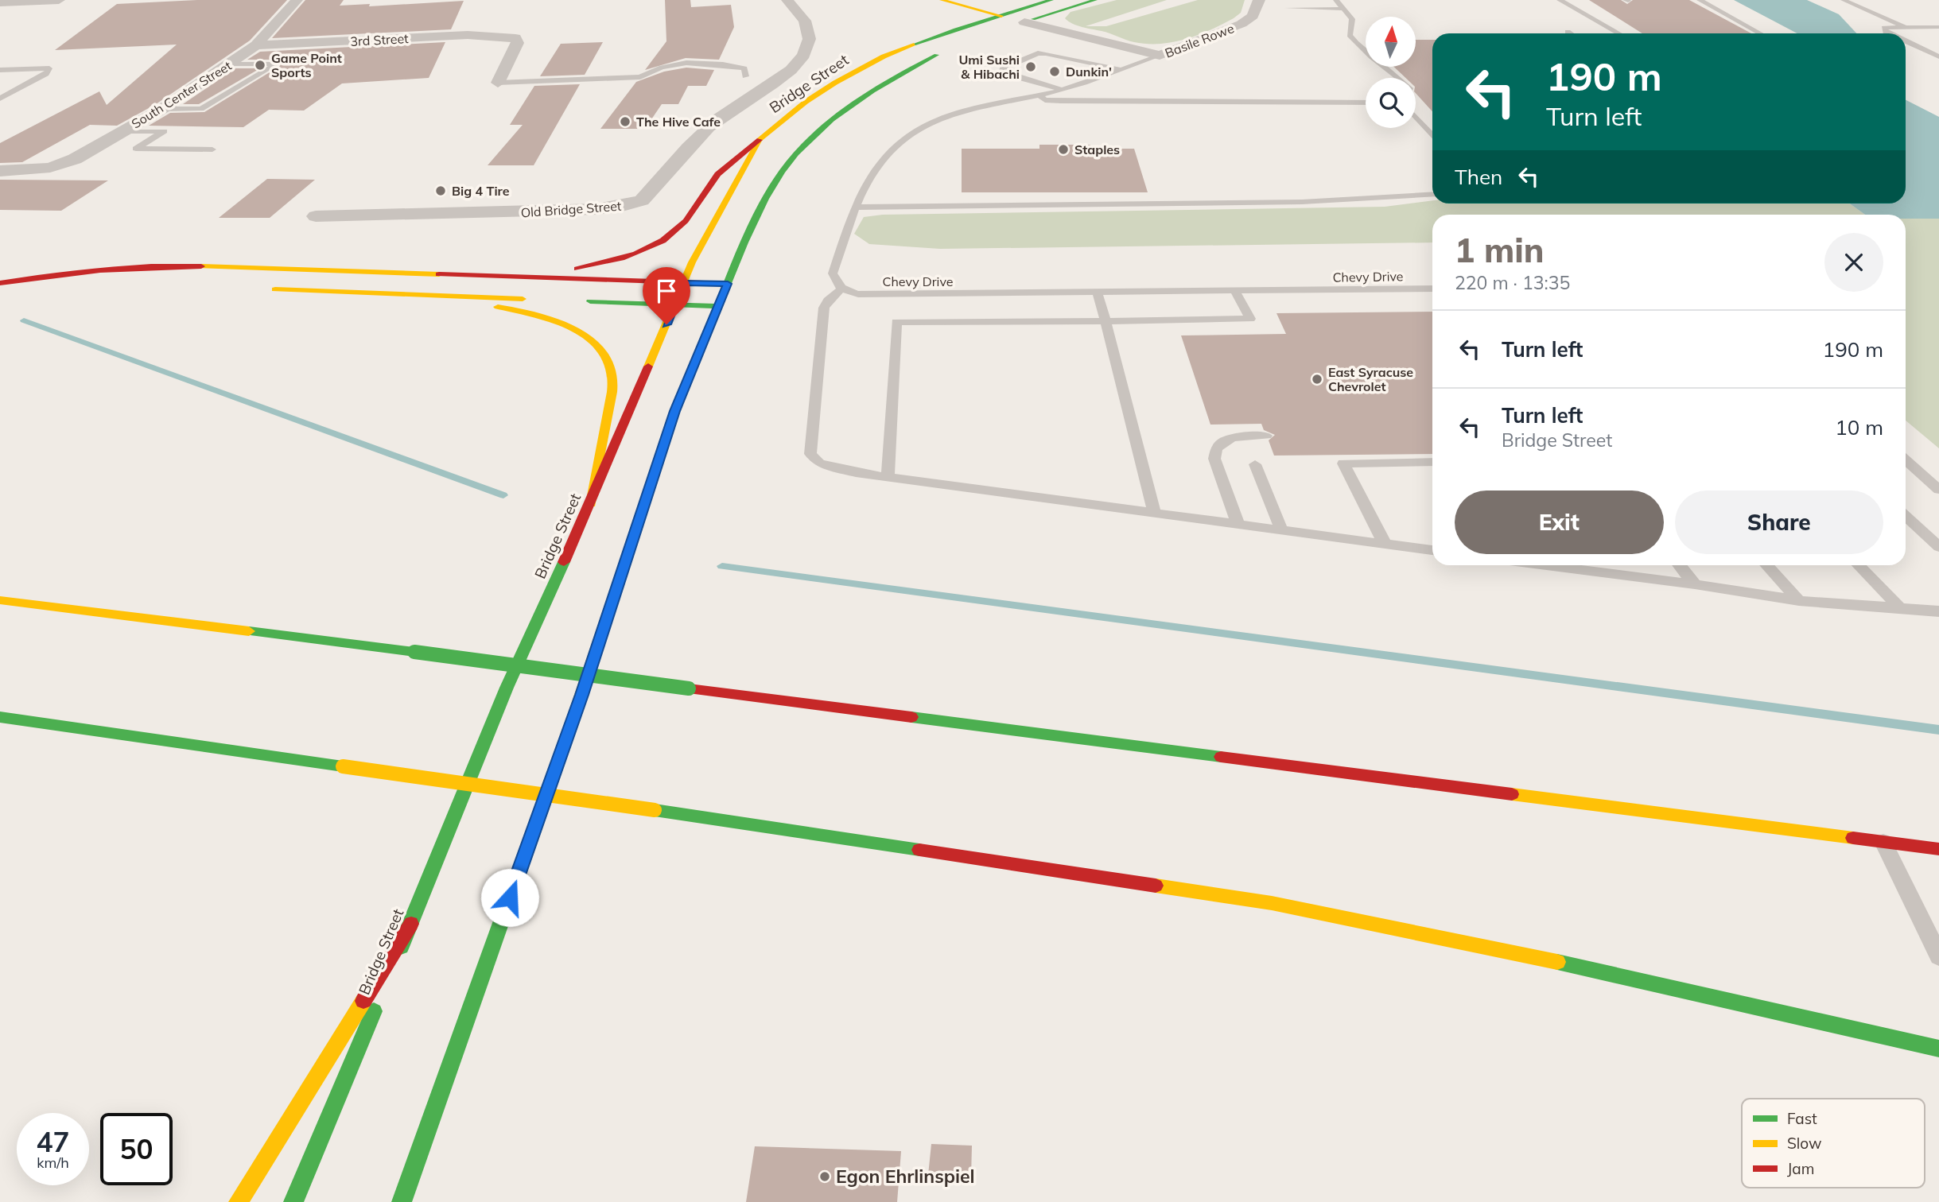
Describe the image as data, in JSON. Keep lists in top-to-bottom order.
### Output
{
  "streets": {
    "main road": ["Bridge Street"],
    "street": [
      "3rd Street",
      "Basile Rowe",
      "South Center Street",
      "Old Bridge Street"
    ],
    "lane": ["Chevy Drive"]
  },
  "crossings": [
    ["3rd Street", "South Center Street"]
  ],
  "places": [
    "Game Point Sports",
    "Umi Sushi & Hibachi",
    "Dunkin'",
    "The Hive Cafe",
    "Staples",
    "Big 4 Tire",
    "East Syracuse Chevrolet",
    "Egon Ehrlinspiel"
  ],
  "legend": ["Fast", "Slow", "Jam"],
  "north": "top",
  "page": {
    "turn": ["190 m", "Turn left"],
    "then": "Then",
    "heading": ["1 min", "220 m · 13:35"],
    "list": [
      {
        "name": "Turn left",
        "value": "190 m"
      },
      {
        "name": "Turn left",
        "note": "Bridge Street",
        "value": "10 m"
      }
    ],
    "buttons": ["Exit", "Share"],
    "speed": "47 km/h",
    "limit": "50"
  }
}
